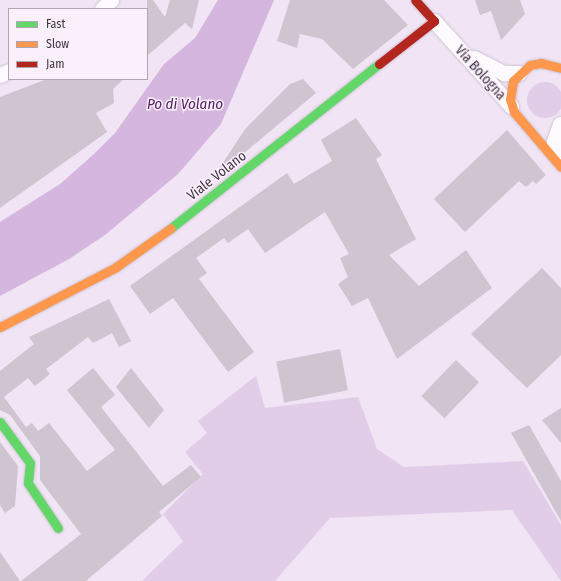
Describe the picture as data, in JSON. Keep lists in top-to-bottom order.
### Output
{
  "streets": {
    "main road": ["Via Bologna", "Viale Volano"]
  },
  "crossings": [
    ["Via Bologna", "Viale Volano"]
  ],
  "water": ["Po di Volano"],
  "legend": ["Fast", "Slow", "Jam"]
}
